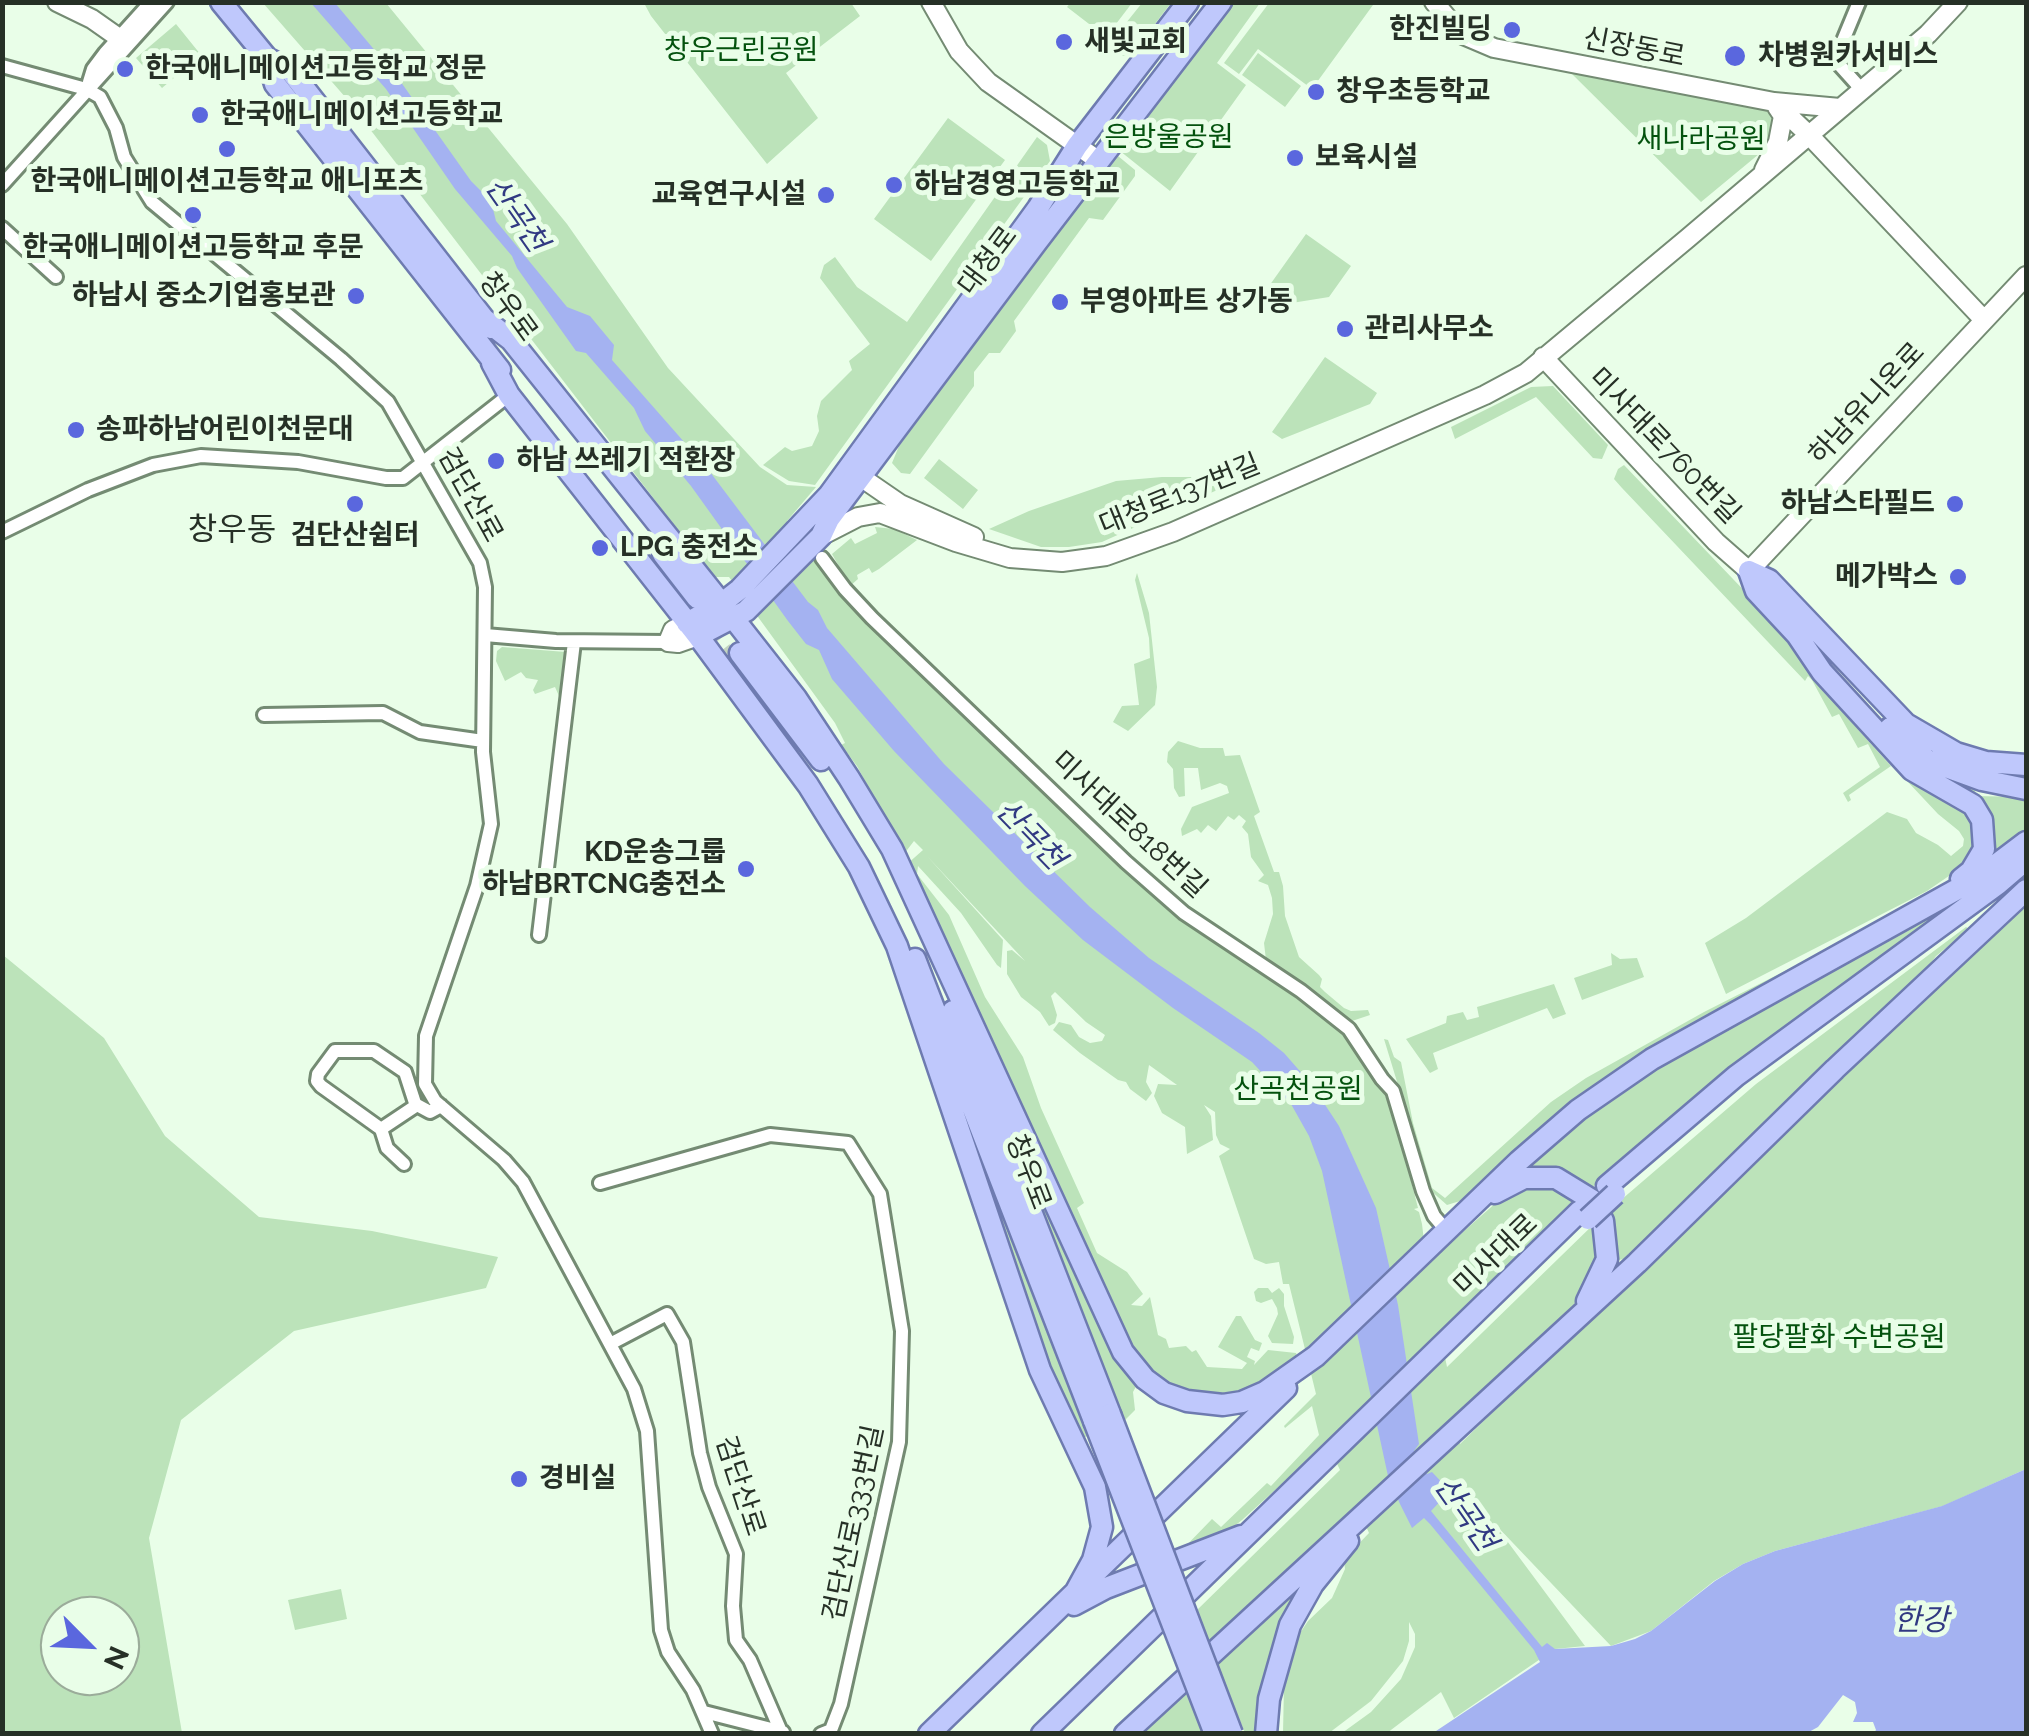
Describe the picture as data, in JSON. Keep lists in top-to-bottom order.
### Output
{
  "streets": {
    "main road": [
      "신장동로",
      "대청로",
      "창우로",
      "하남유니온로",
      "미사대로760번길",
      "대청로137번길",
      "미사대로"
    ],
    "street": ["검단산로", "미사대로818번길", "검단산로333번길"]
  },
  "crossings": [
    ["대청로", "대청로137번길"],
    ["대청로", "미사대로818번길"],
    ["하남유니온로", "미사대로760번길"],
    ["미사대로760번길", "대청로137번길"]
  ],
  "districts": ["창우동"],
  "water": ["산곡천", "한강"],
  "parks": [
    "창우근린공원",
    "은방울공원",
    "새나라공원",
    "산곡천공원",
    "팔당팔화 수변공원"
  ],
  "places": [
    "한진빌딩",
    "새빛교회",
    "차병원카서비스",
    "한국애니메이션고등학교 정문",
    "창우초등학교",
    "한국애니메이션고등학교",
    "한국애니메이션고등학교 애니포츠",
    "보육시설",
    "하남경영고등학교",
    "교육연구시설",
    "한국애니메이션고등학교 후문",
    "하남시 중소기업홍보관",
    "부영아파트 상가동",
    "관리사무소",
    "송파하남어린이천문대",
    "하남 쓰레기 적환장",
    "검단산쉼터",
    "하남스타필드",
    "LPG 충전소",
    "메가박스",
    "KD운송그룹 하남BRTCNG충전소",
    "경비실"
  ],
  "north": "bottom right"
}
